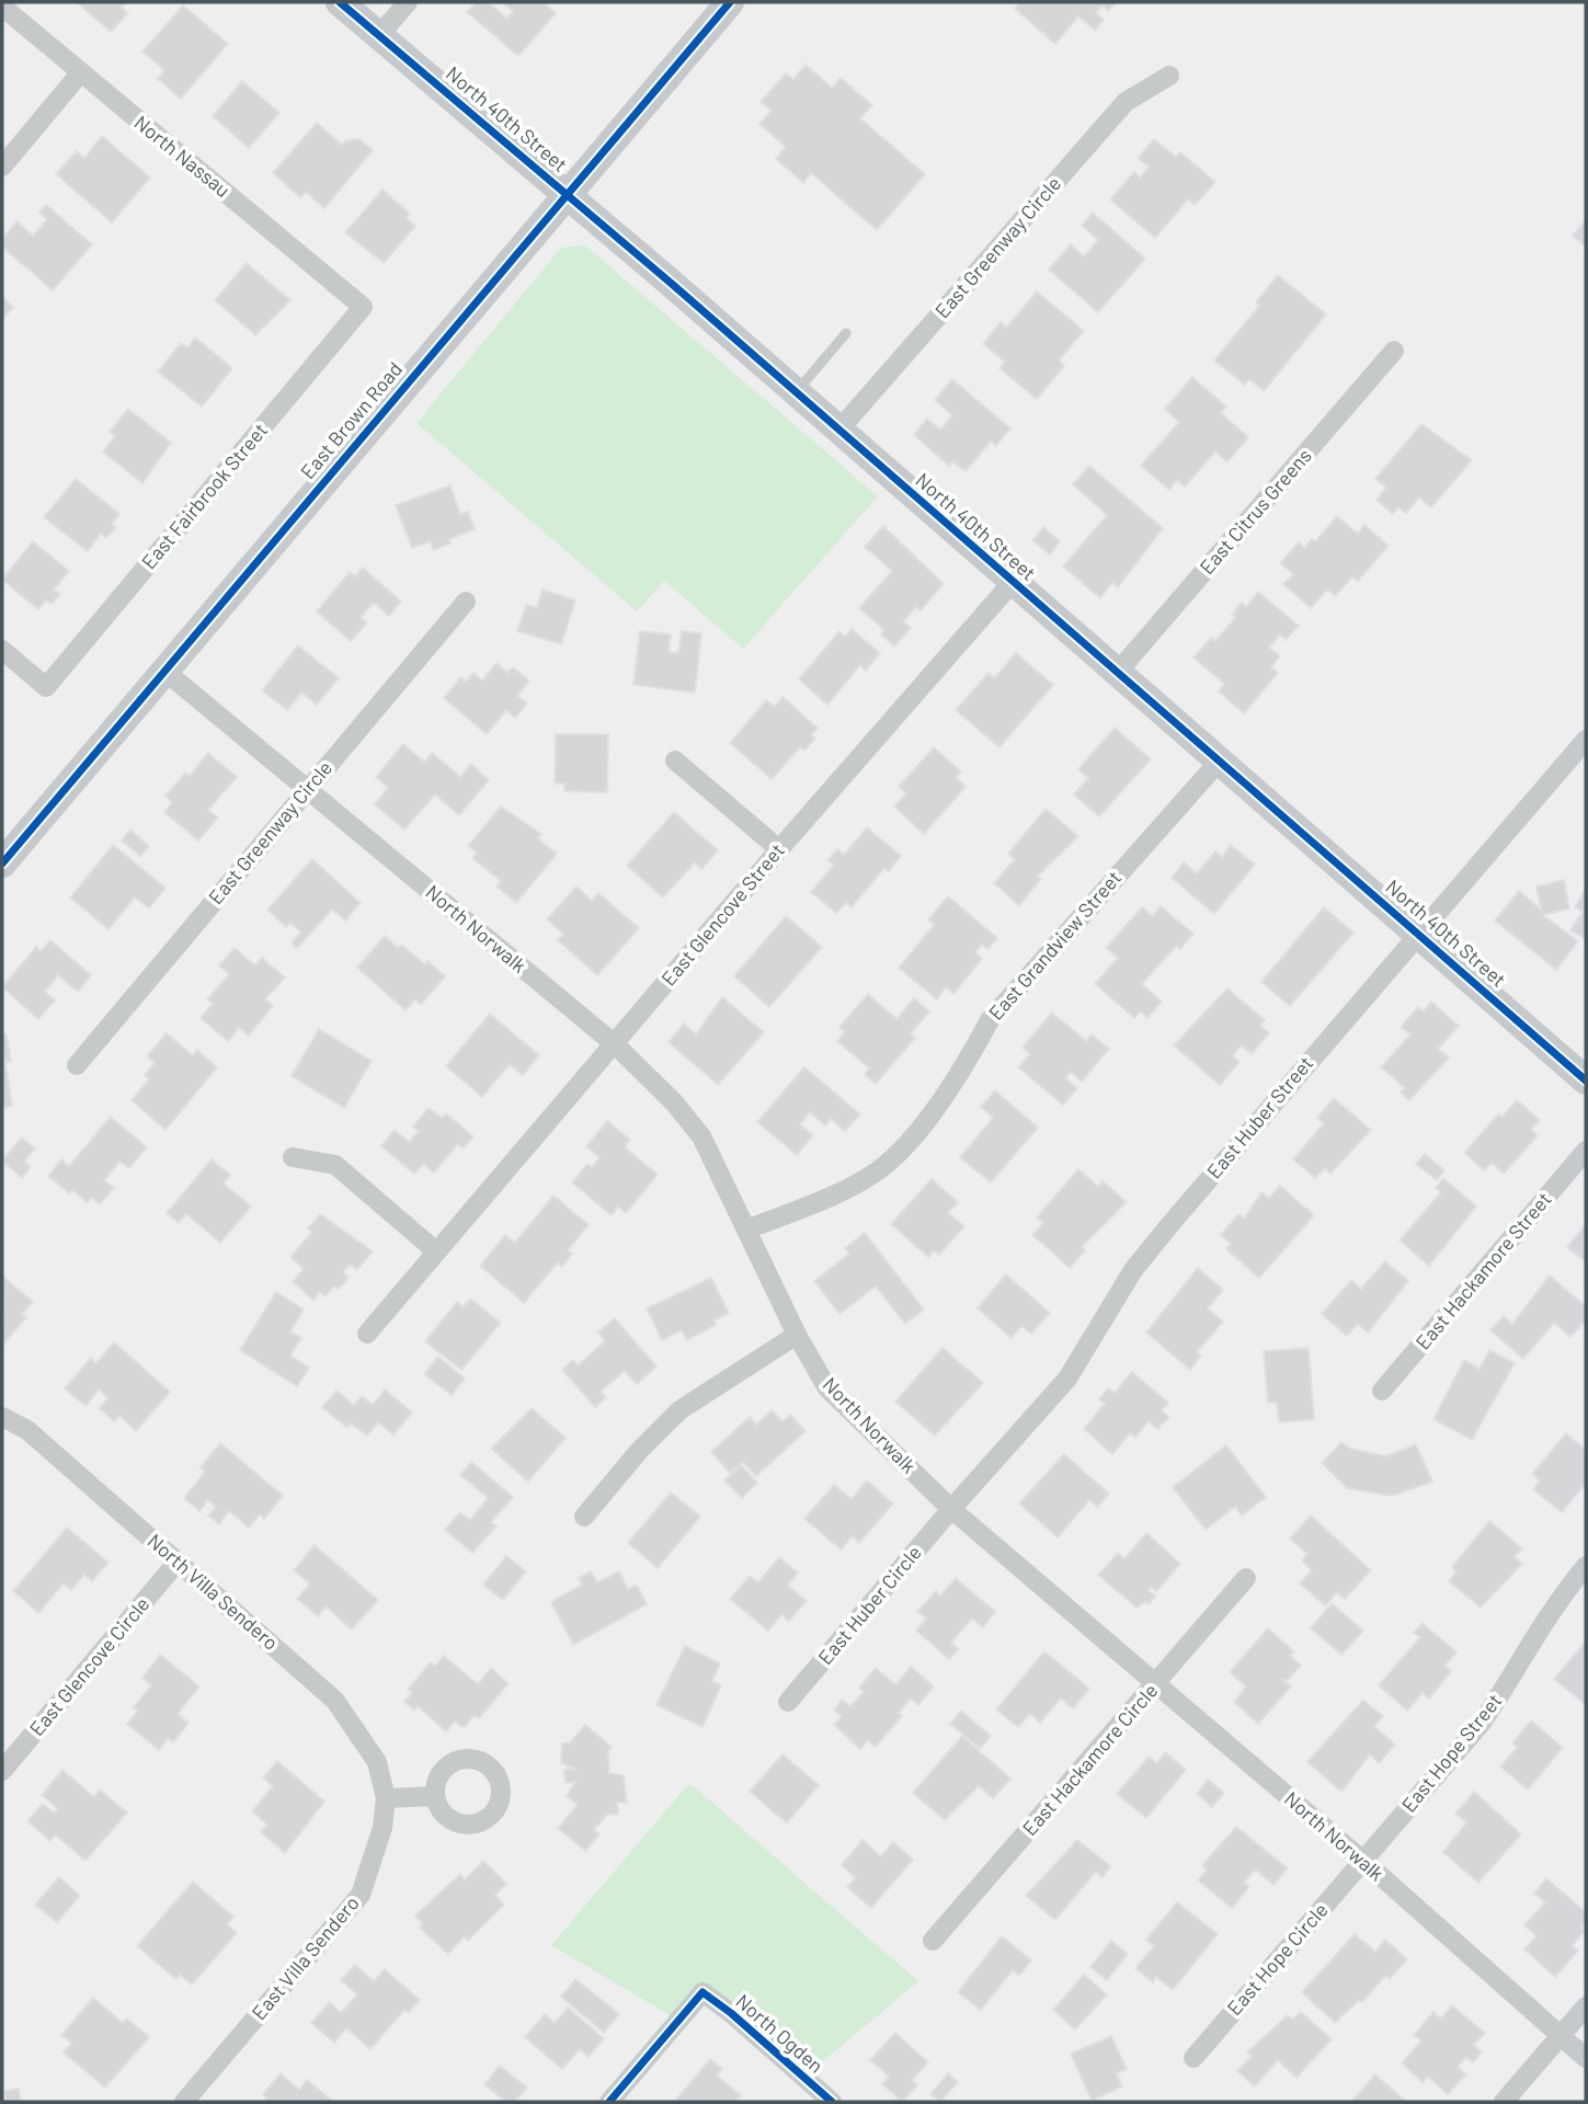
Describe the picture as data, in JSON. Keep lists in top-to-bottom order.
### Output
{
  "streets": {
    "street": [
      "North 40th Street",
      "North Nassau",
      "East Greenway Circle",
      "East Brown Road",
      "East Fairbrook Street",
      "East Citrus Greens",
      "East Glencove Street",
      "North Norwalk",
      "East Grandview Street",
      "East Huber Street",
      "East Hackamore Street",
      "North Villa Sendero",
      "East Huber Circle",
      "East Glencove Circle",
      "East Hope Street",
      "East Hackamore Circle",
      "East Villa Sendero",
      "East Hope Circle",
      "North Ogden"
    ]
  },
  "crossings": [
    ["North 40th Street", "East Greenway Circle"],
    ["North 40th Street", "East Brown Road"],
    ["North 40th Street", "East Citrus Greens"],
    ["North 40th Street", "East Glencove Street"],
    ["North 40th Street", "East Grandview Street"],
    ["North 40th Street", "East Huber Street"],
    ["North Nassau", "East Fairbrook Street"],
    ["East Greenway Circle", "North Norwalk"],
    ["East Brown Road", "North Norwalk"],
    ["East Glencove Street", "North Norwalk"],
    ["North Norwalk", "East Grandview Street"],
    ["North Norwalk", "East Huber Street"],
    ["North Norwalk", "East Huber Circle"],
    ["North Norwalk", "East Hope Street"],
    ["North Norwalk", "East Hackamore Circle"],
    ["North Norwalk", "East Hope Circle"],
    ["East Huber Street", "East Huber Circle"],
    ["North Villa Sendero", "East Glencove Circle"],
    ["North Villa Sendero", "East Villa Sendero"],
    ["East Hope Street", "East Hope Circle"]
  ]
}
